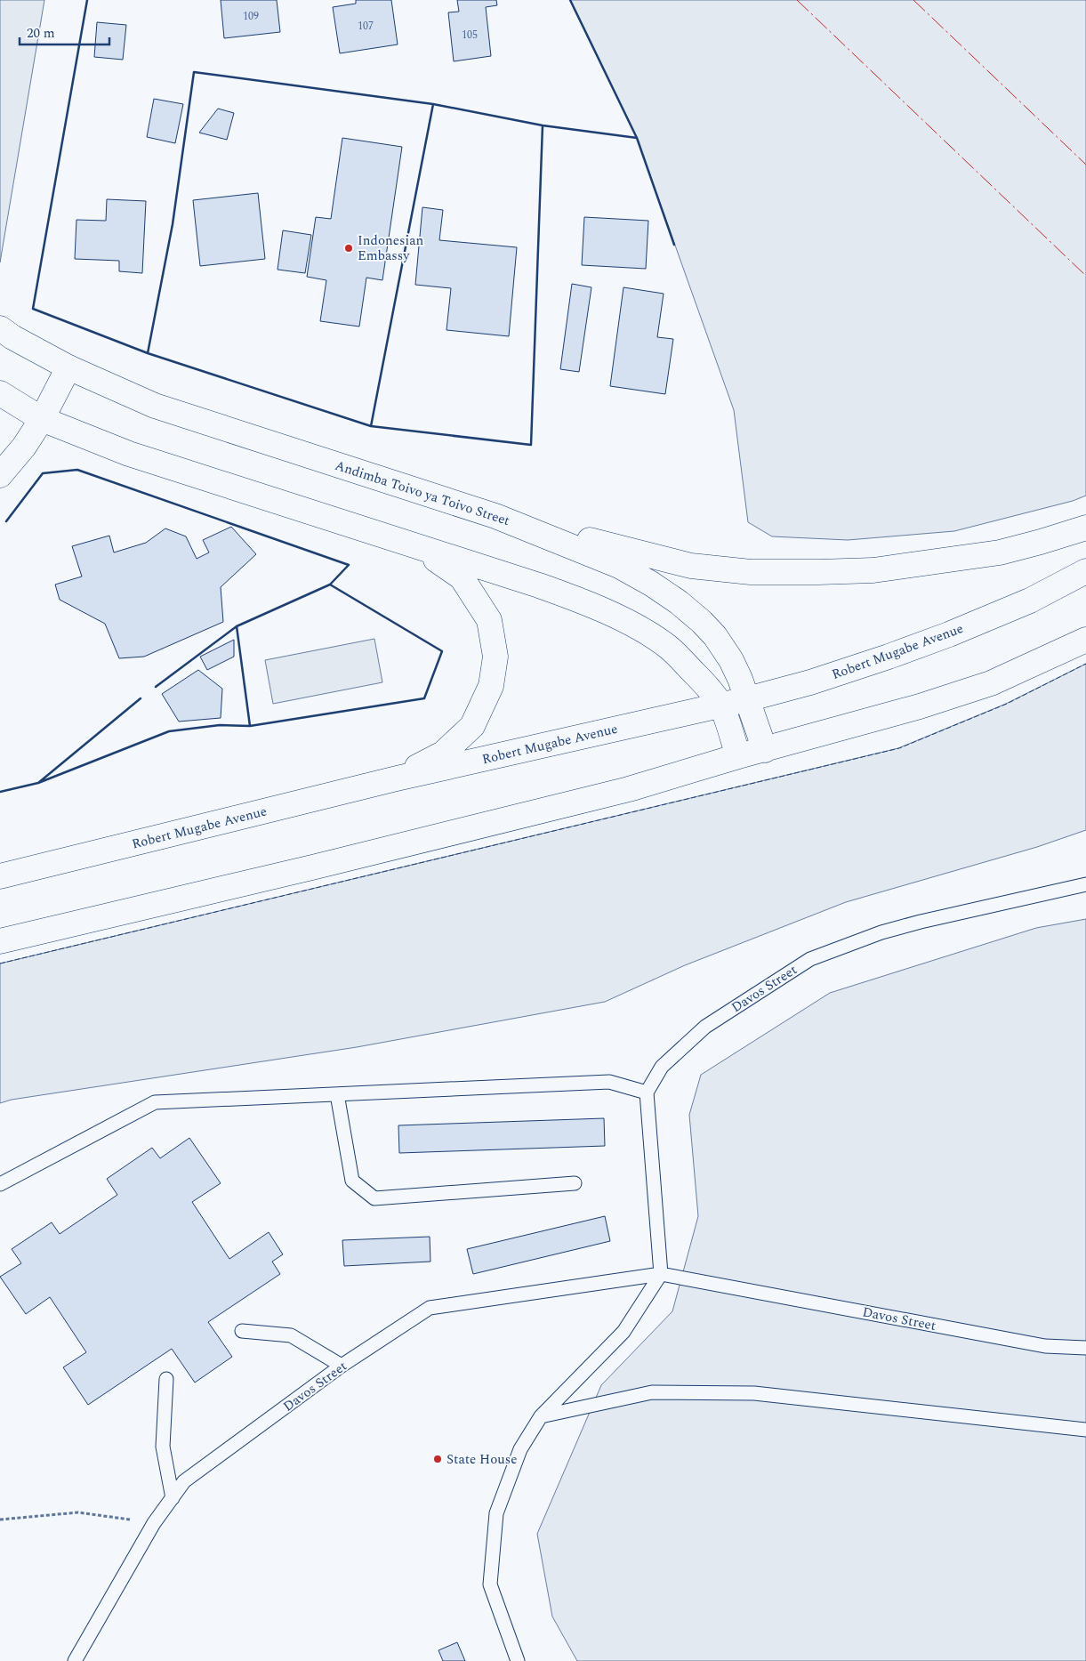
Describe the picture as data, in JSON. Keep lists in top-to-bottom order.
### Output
{
  "streets": {
    "main road": ["Andimba Toivo ya Toivo Street", "Robert Mugabe Avenue"],
    "lane": ["Davos Street"]
  },
  "crossings": [
    ["Andimba Toivo ya Toivo Street", "Robert Mugabe Avenue"]
  ],
  "places": ["Indonesian Embassy", "State House"],
  "house_numbers": ["109", "107", "105"],
  "scale_bar": "20 m"
}
